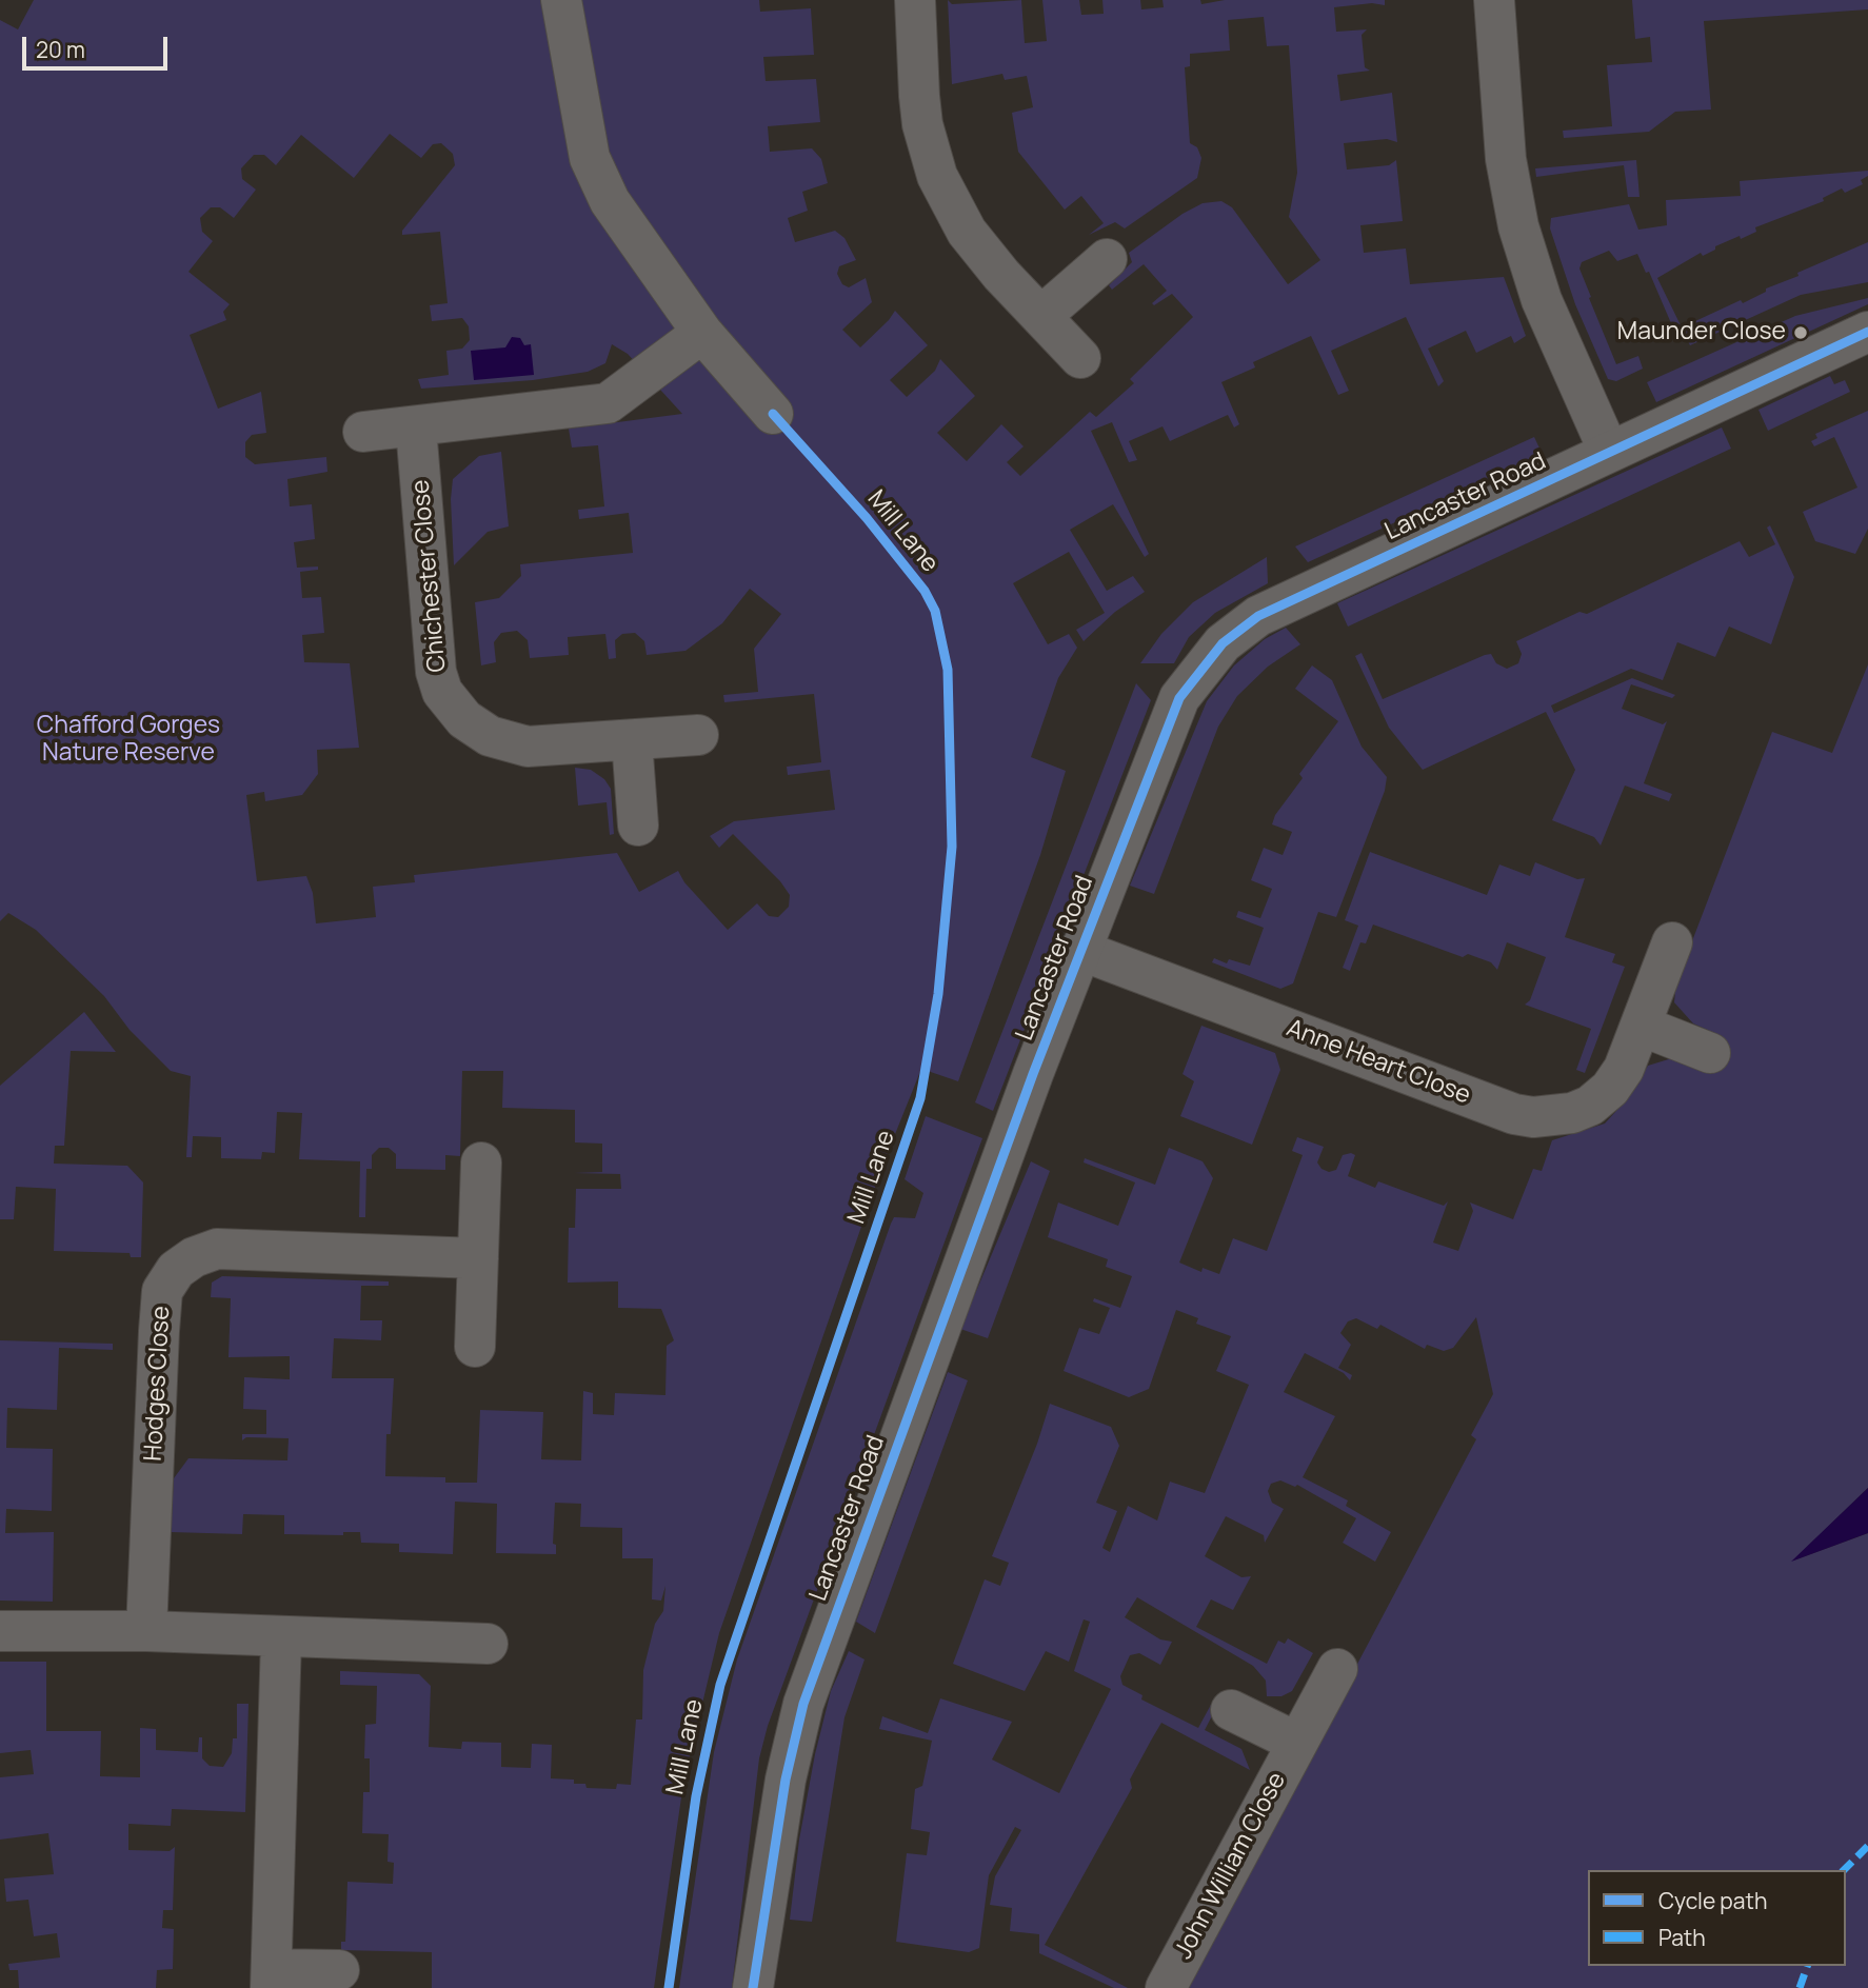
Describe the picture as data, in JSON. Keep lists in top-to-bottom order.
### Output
{
  "streets": {
    "street": [
      "Lancaster Road",
      "Chichester Close",
      "Anne Heart Close",
      "Hodges Close",
      "John William Close"
    ],
    "cycle path": ["Mill Lane"]
  },
  "crossings": [
    ["Lancaster Road", "Anne Heart Close"]
  ],
  "parks": ["Chafford Gorges Nature Reserve"],
  "places": ["Maunder Close"],
  "legend": ["Cycle path", "Path"],
  "scale_bar": "20 m"
}
